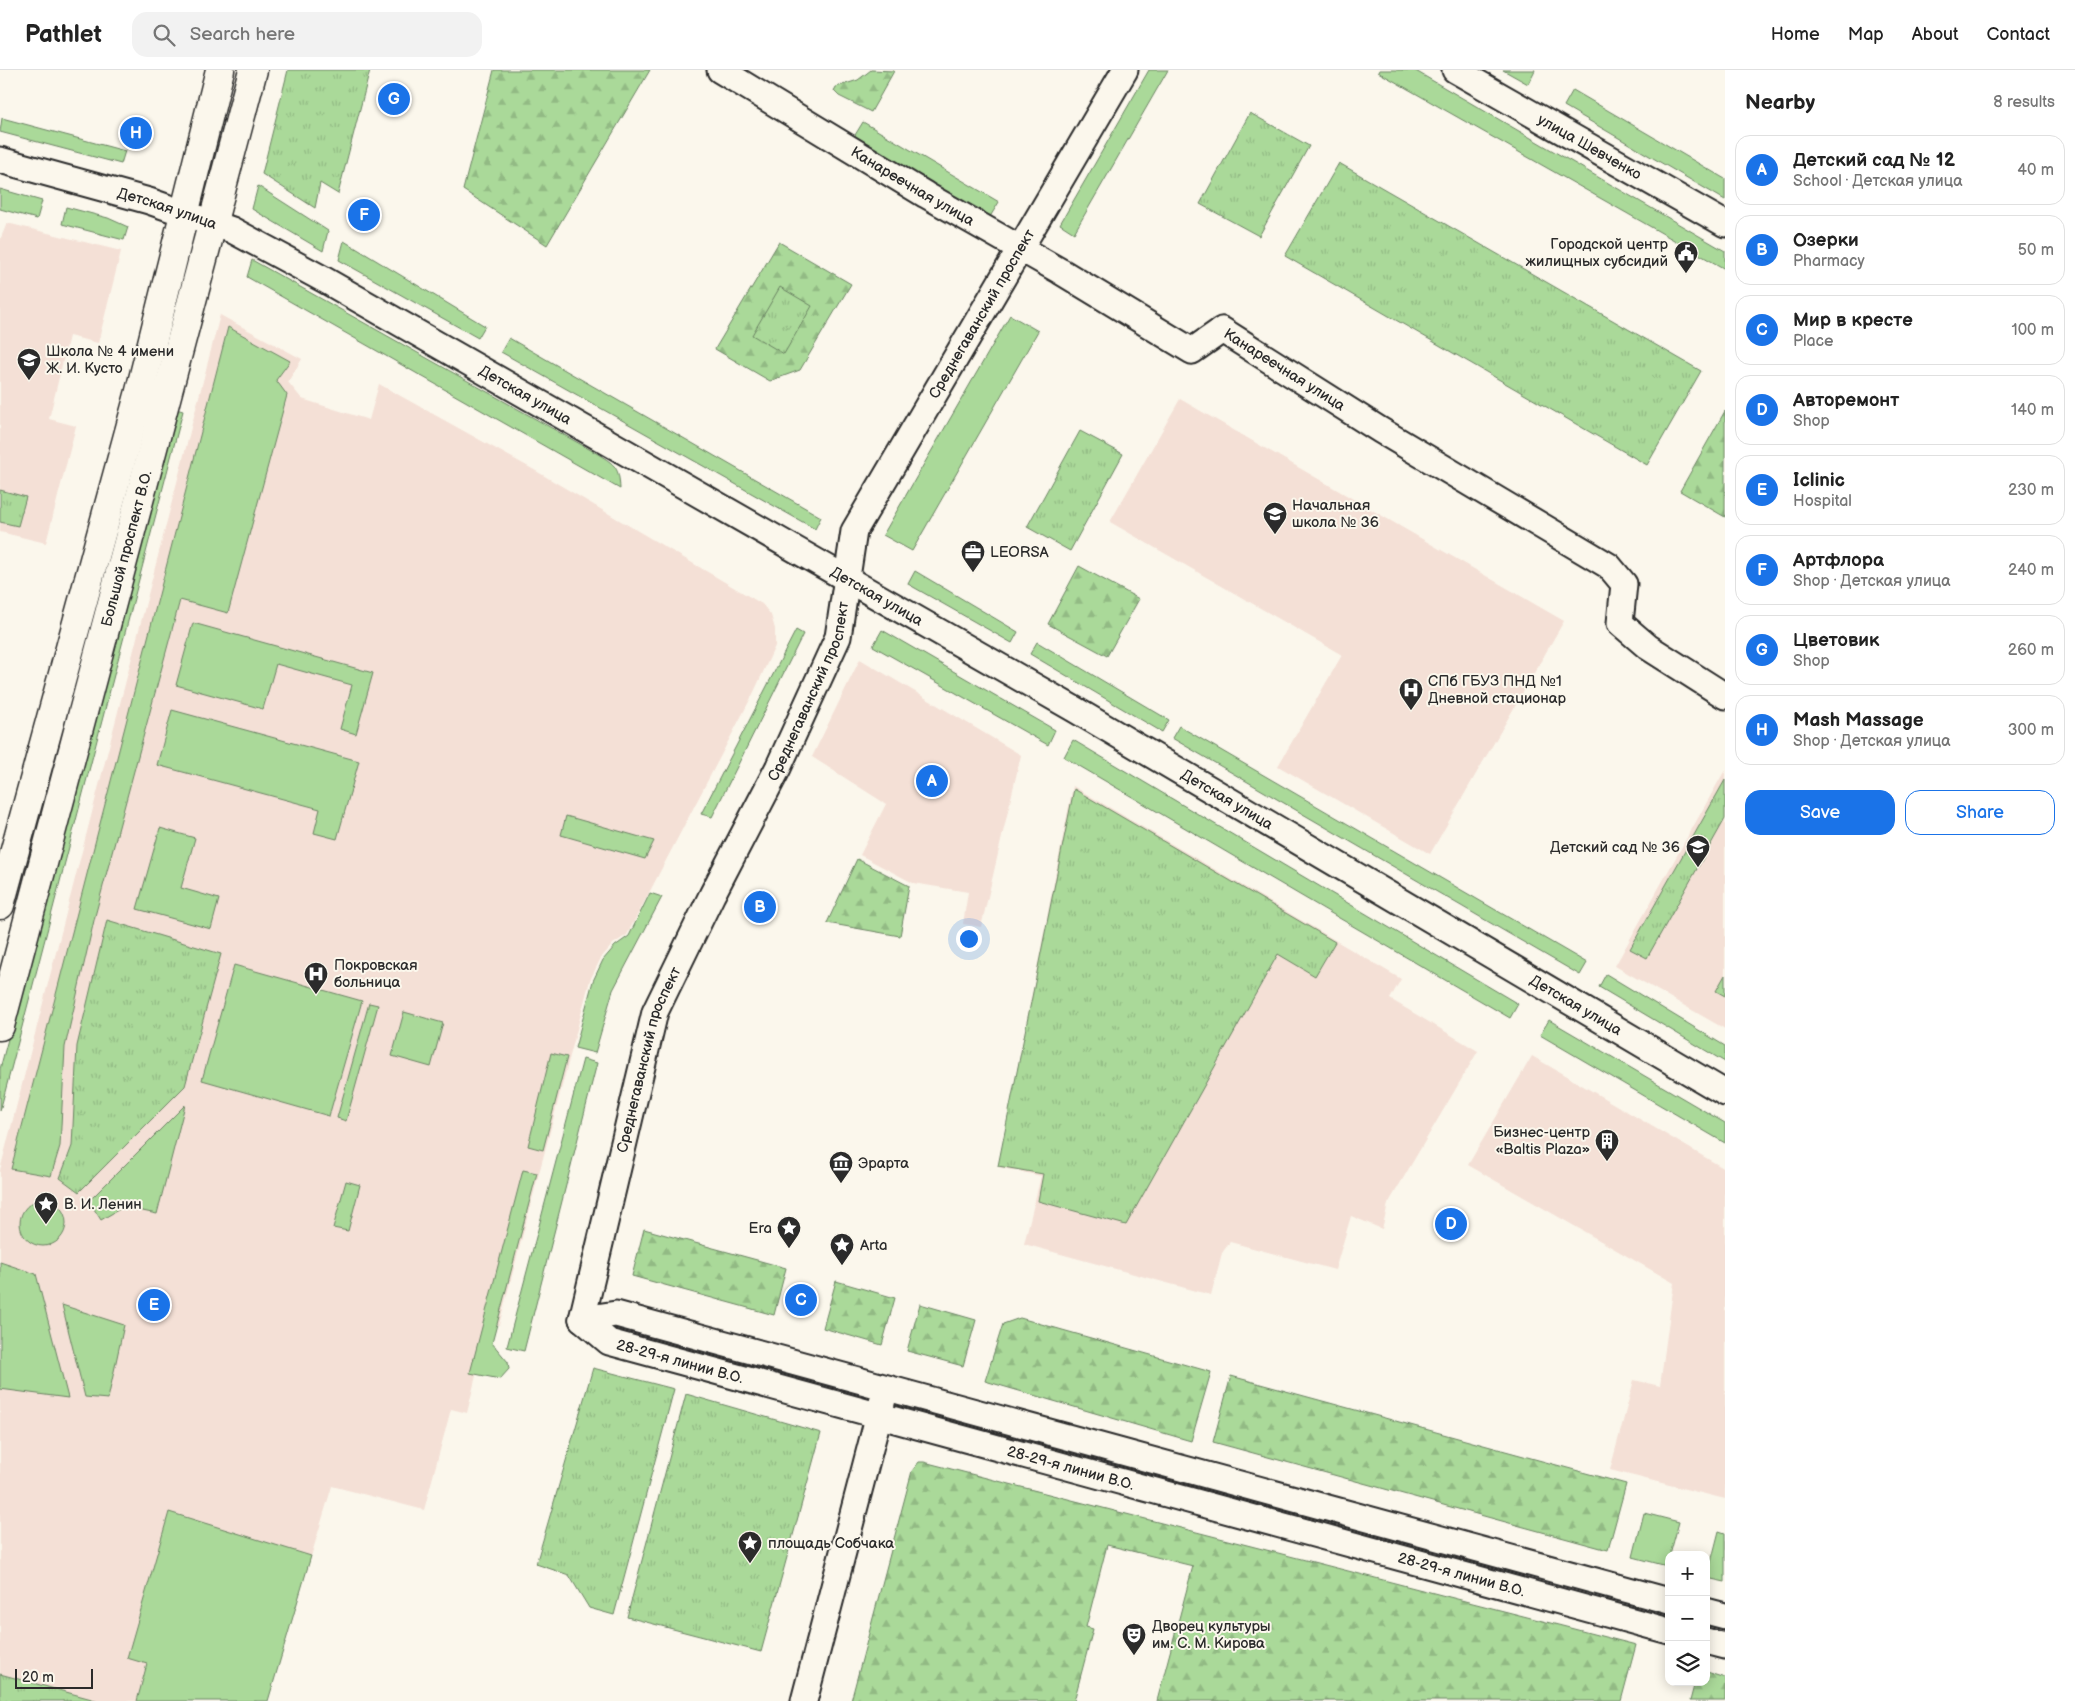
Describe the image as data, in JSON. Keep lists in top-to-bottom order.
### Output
{
  "streets": {
    "main road": ["Большой проспект В.О."],
    "street": [
      "улица Шевченко",
      "Канареечная улица",
      "Детская улица",
      "Среднегаванский проспект",
      "28-29-я линии В.О."
    ]
  },
  "crossings": [
    ["Канареечная улица", "Среднегаванский проспект"],
    ["Детская улица", "Среднегаванский проспект"],
    ["Детская улица", "Большой проспект В.О."],
    ["Среднегаванский проспект", "28-29-я линии В.О."]
  ],
  "places": {
    "public building": ["Городской центр жилищных субсидий"],
    "school or university": ["Школа № 4 имени Ж. И. Кусто", "Начальная школа № 36", "Детский сад № 36"],
    "office": ["LEORSA"],
    "hospital": ["СПб ГБУЗ ПНД №1 Дневной стационар", "Покровская больница"],
    "building": ["Бизнес-центр «Baltis Plaza»"],
    "museum": ["Эрарта"],
    "place": [
      "В. И. Ленин",
      "Era",
      "Arta",
      "площадь Собчака"
    ],
    "theatre": ["Дворец культуры им. С. М. Кирова"]
  },
  "scale_bar": "20 m",
  "page": {
    "header": "Pathlet",
    "search": "Search here",
    "nav": [
      "Home",
      "Map",
      "About",
      "Contact"
    ],
    "heading": ["Nearby", "8 results"],
    "pins": [
      "G",
      "H",
      "F",
      "A",
      "B",
      "D",
      "C",
      "E"
    ],
    "list": [
      {
        "mark": "A",
        "name": "Детский сад № 12",
        "note": "School · Детская улица",
        "value": "40 m"
      },
      {
        "mark": "B",
        "name": "Озерки",
        "note": "Pharmacy",
        "value": "50 m"
      },
      {
        "mark": "C",
        "name": "Мир в кресте",
        "note": "Place",
        "value": "100 m"
      },
      {
        "mark": "D",
        "name": "Авторемонт",
        "note": "Shop",
        "value": "140 m"
      },
      {
        "mark": "E",
        "name": "Iclinic",
        "note": "Hospital",
        "value": "230 m"
      },
      {
        "mark": "F",
        "name": "Артфлора",
        "note": "Shop · Детская улица",
        "value": "240 m"
      },
      {
        "mark": "G",
        "name": "Цветовик",
        "note": "Shop",
        "value": "260 m"
      },
      {
        "mark": "H",
        "name": "Mash Massage",
        "note": "Shop · Детская улица",
        "value": "300 m"
      }
    ],
    "buttons": ["Save", "Share"],
    "map_buttons": ["+", "−"],
    "scale": "20 m"
  }
}
